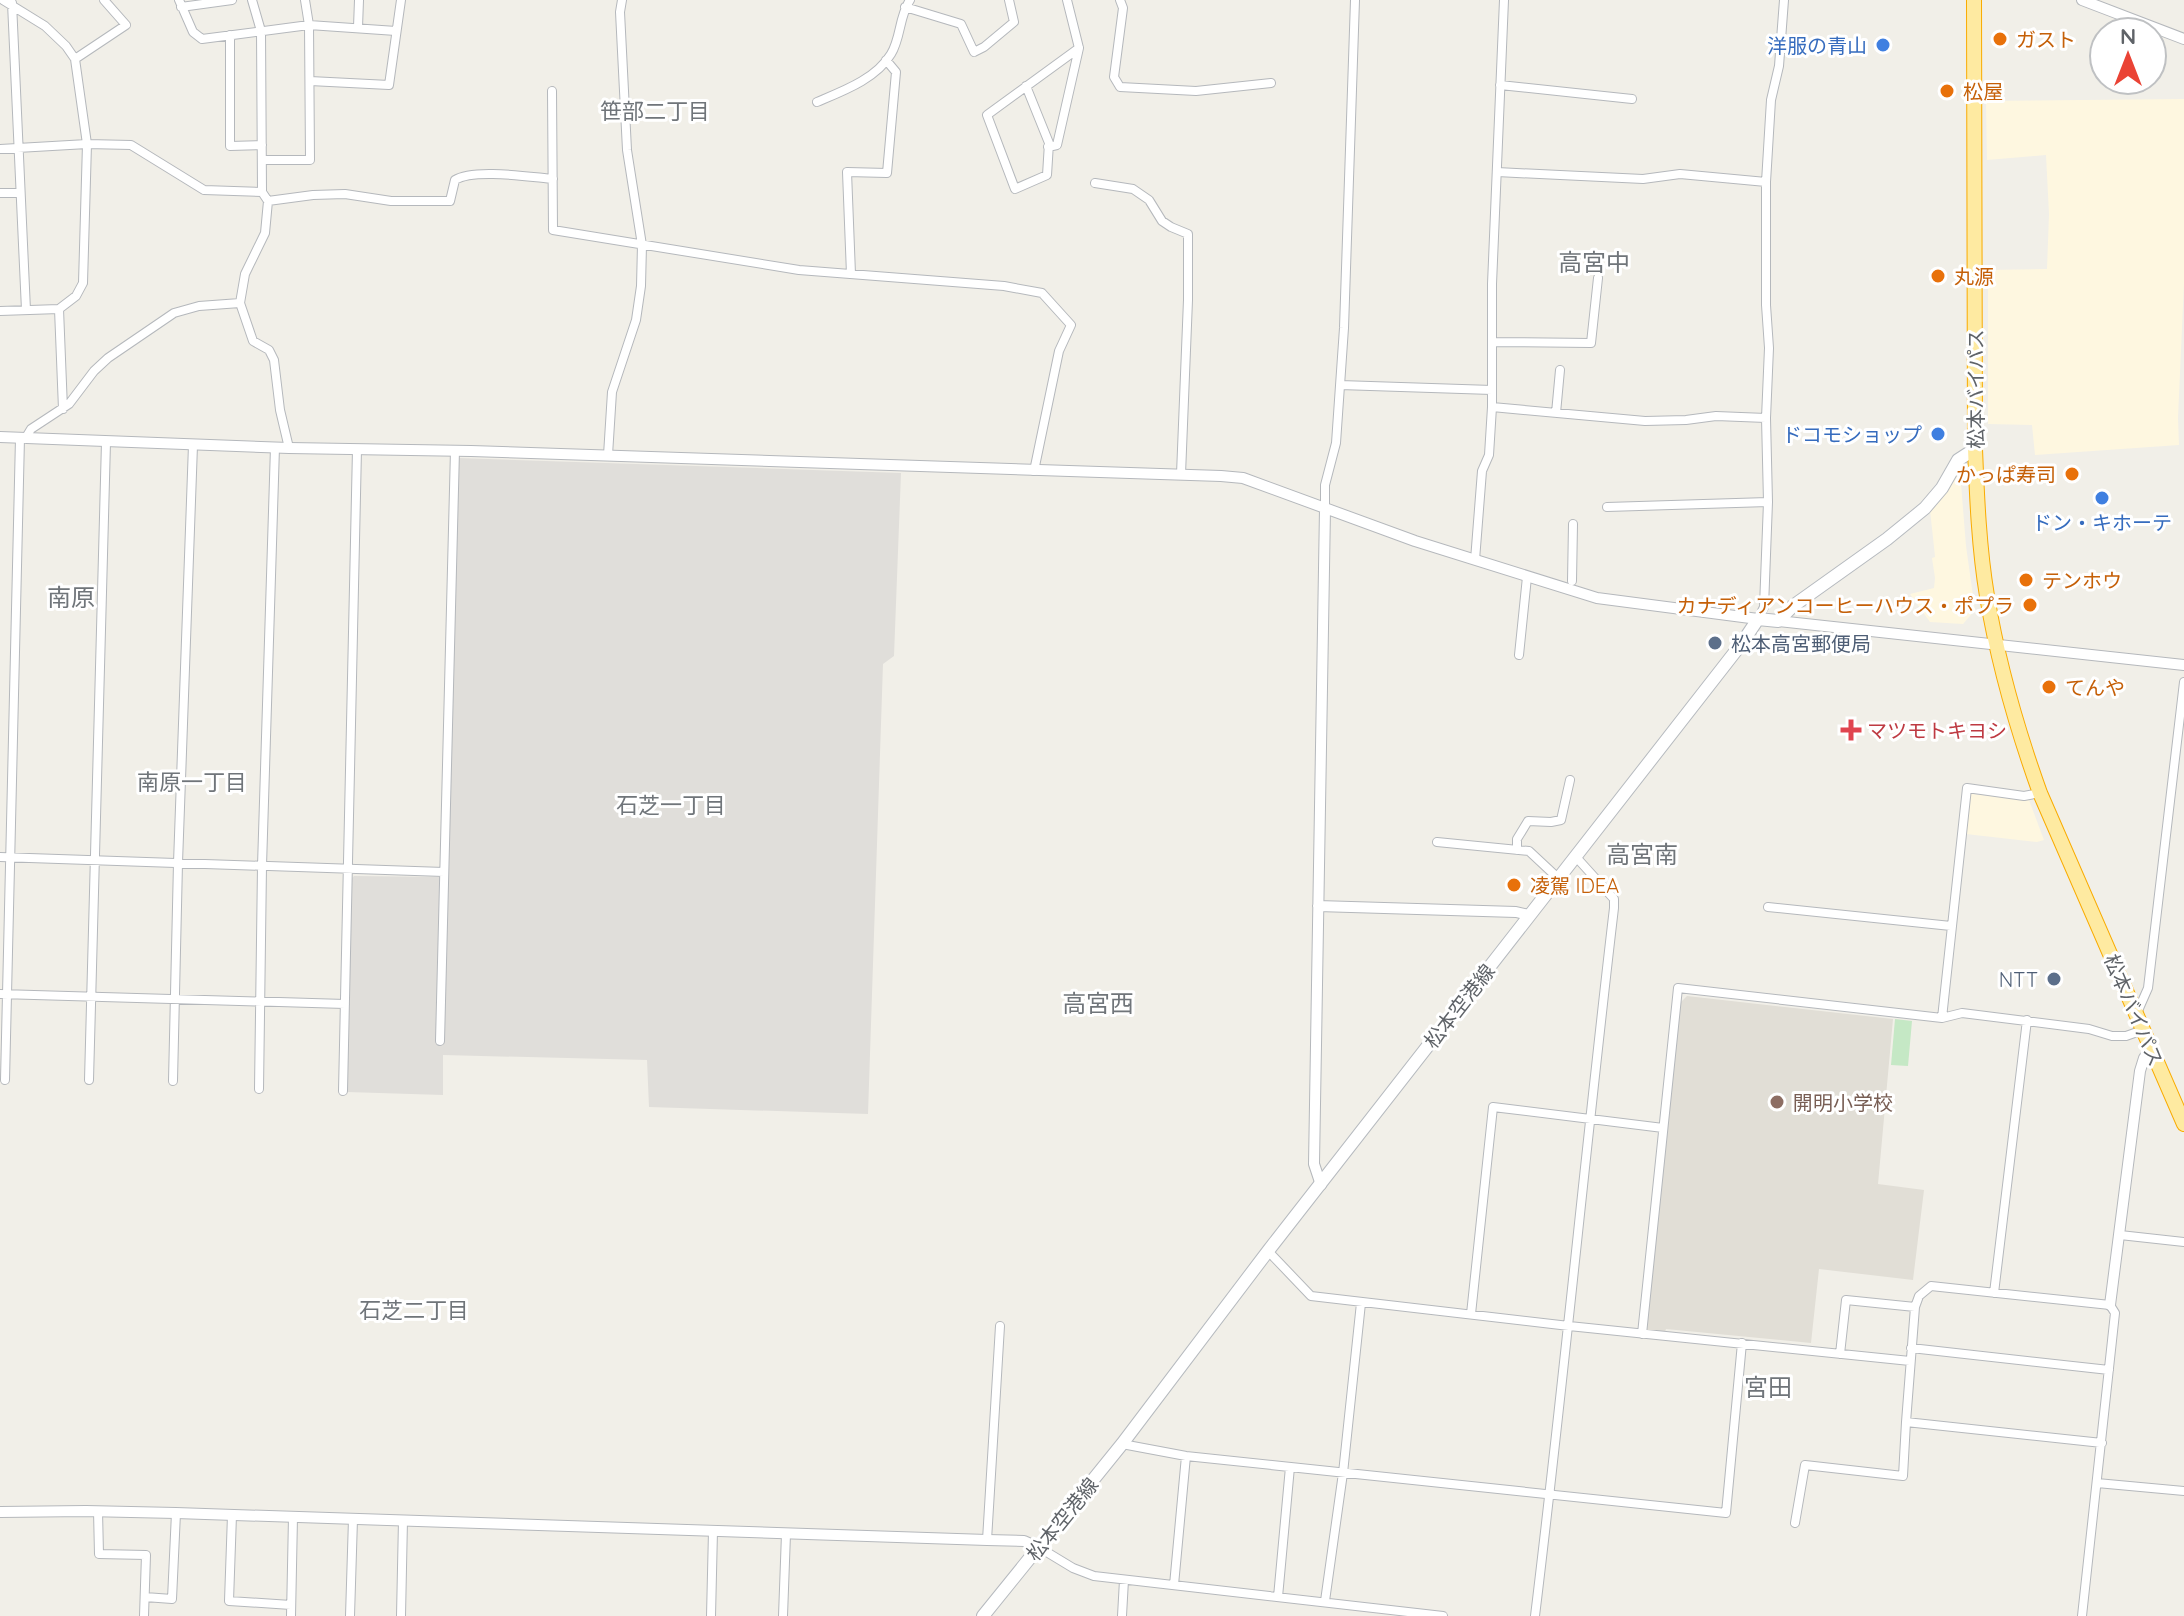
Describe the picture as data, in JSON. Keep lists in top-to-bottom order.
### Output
{
  "streets": {
    "highway": ["松本バイパス"],
    "main road": ["松本空港線"]
  },
  "districts": [
    "笹部二丁目",
    "高宮中",
    "南原",
    "南原一丁目",
    "石芝一丁目",
    "高宮南",
    "高宮西",
    "石芝二丁目",
    "宮田"
  ],
  "places": {
    "other": [
      "ガスト",
      "洋服の青山",
      "松屋",
      "丸源",
      "ドコモショップ",
      "かっぱ寿司",
      "ドン・キホーテ",
      "テンホウ",
      "カナディアンコーヒーハウス・ポプラ",
      "松本高宮郵便局",
      "てんや",
      "凌駕 IDEA",
      "NTT",
      "開明小学校"
    ],
    "health": ["マツモトキヨシ"]
  },
  "north": "top"
}
